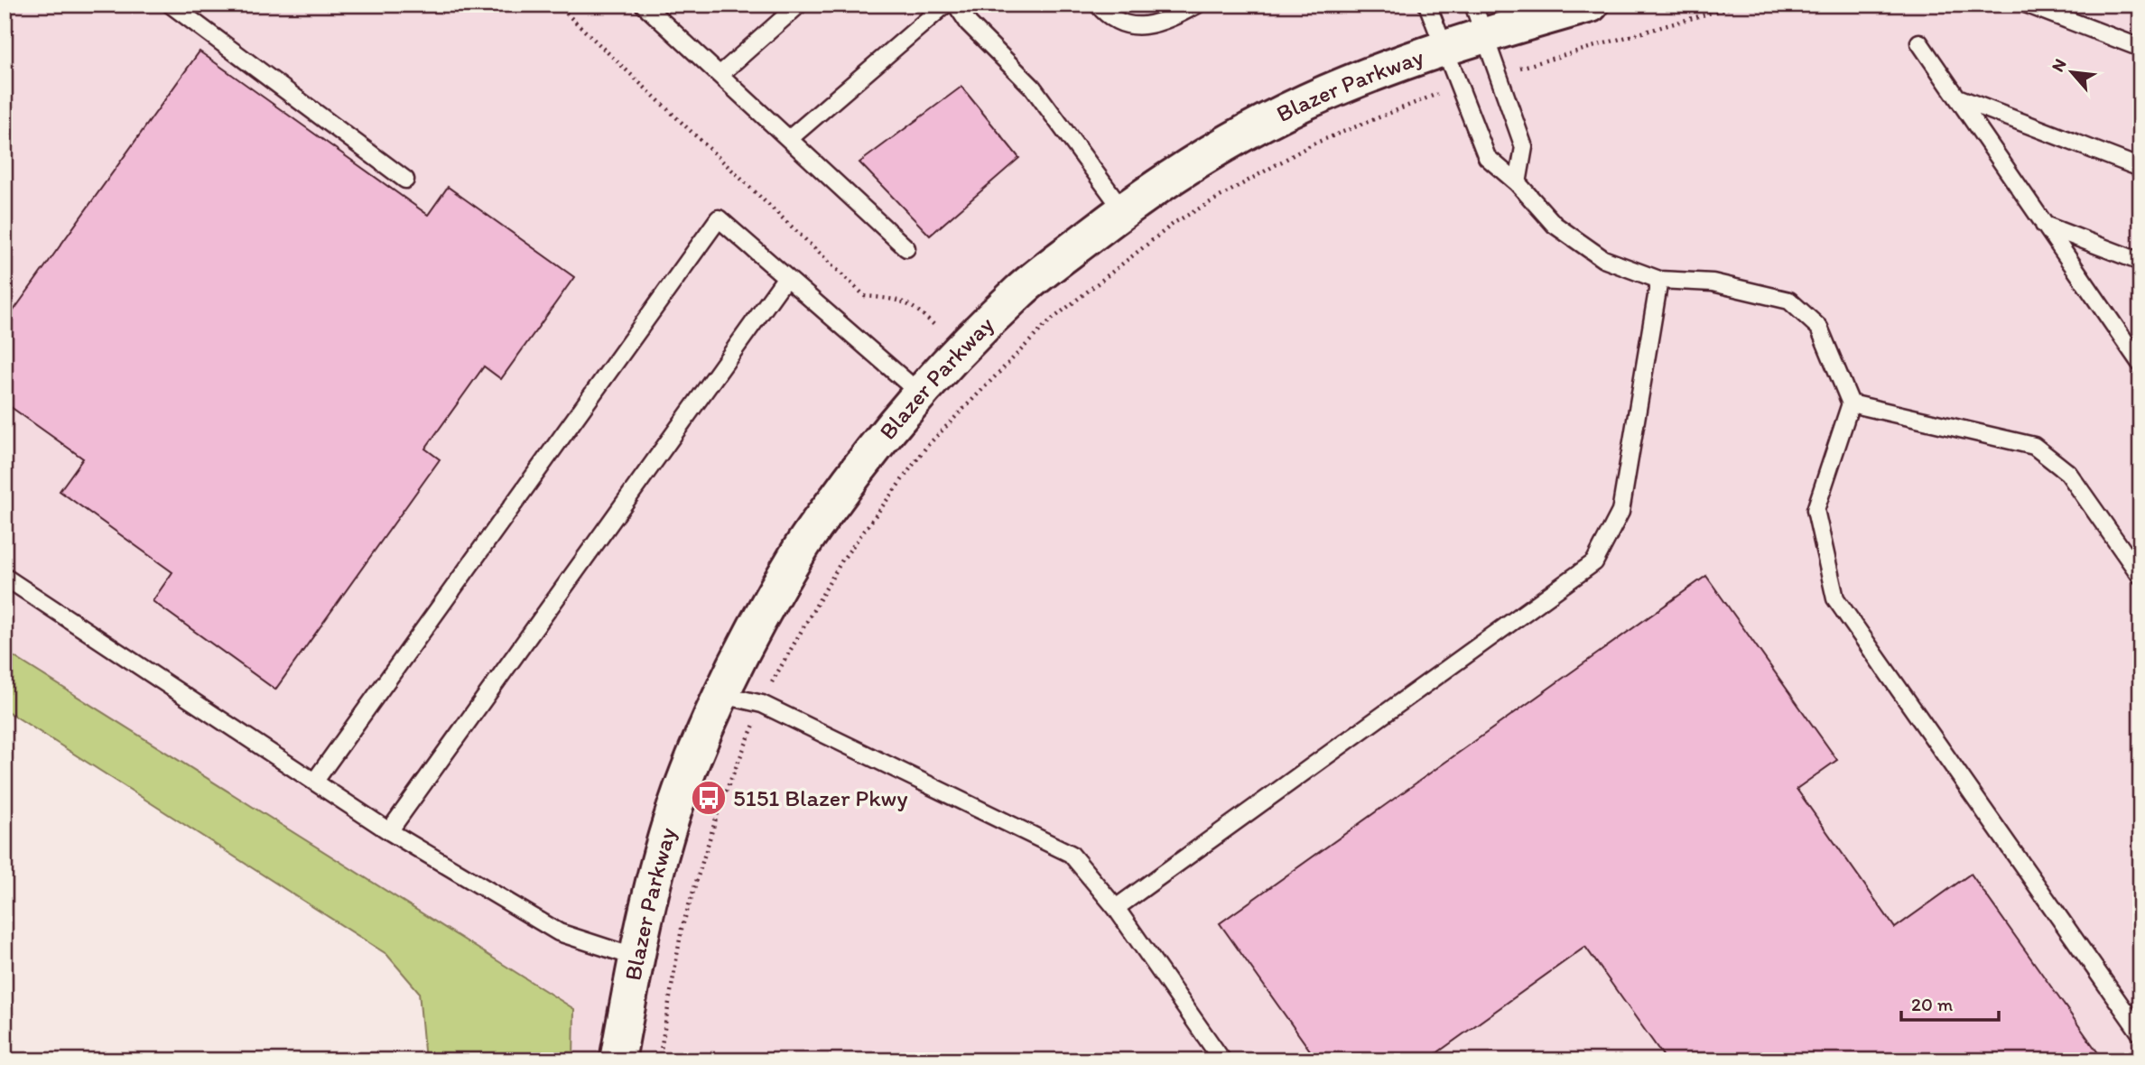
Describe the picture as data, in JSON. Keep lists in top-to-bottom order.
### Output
{
  "streets": {
    "street": ["Blazer Parkway"]
  },
  "places": {
    "bus stop": ["5151 Blazer Pkwy"]
  },
  "scale_bar": "20 m",
  "north": "top left"
}
